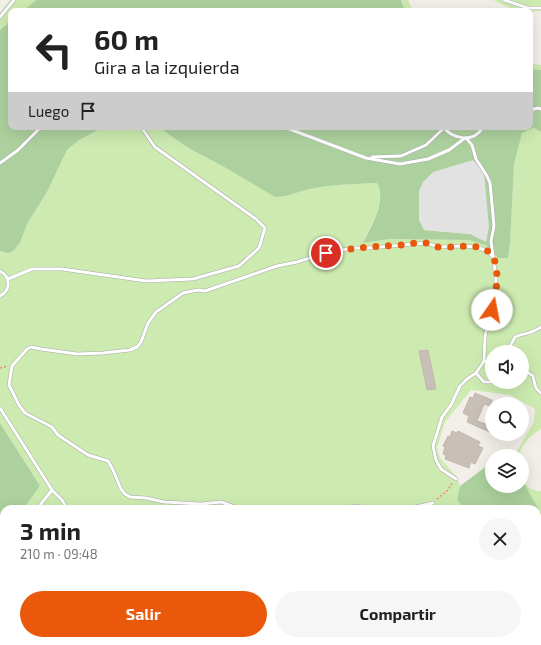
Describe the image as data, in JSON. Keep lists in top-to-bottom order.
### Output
{
  "page": {
    "turn": ["60 m", "Gira a la izquierda"],
    "then": "Luego",
    "heading": ["3 min", "210 m · 09:48"],
    "buttons": ["Salir", "Compartir"]
  }
}
